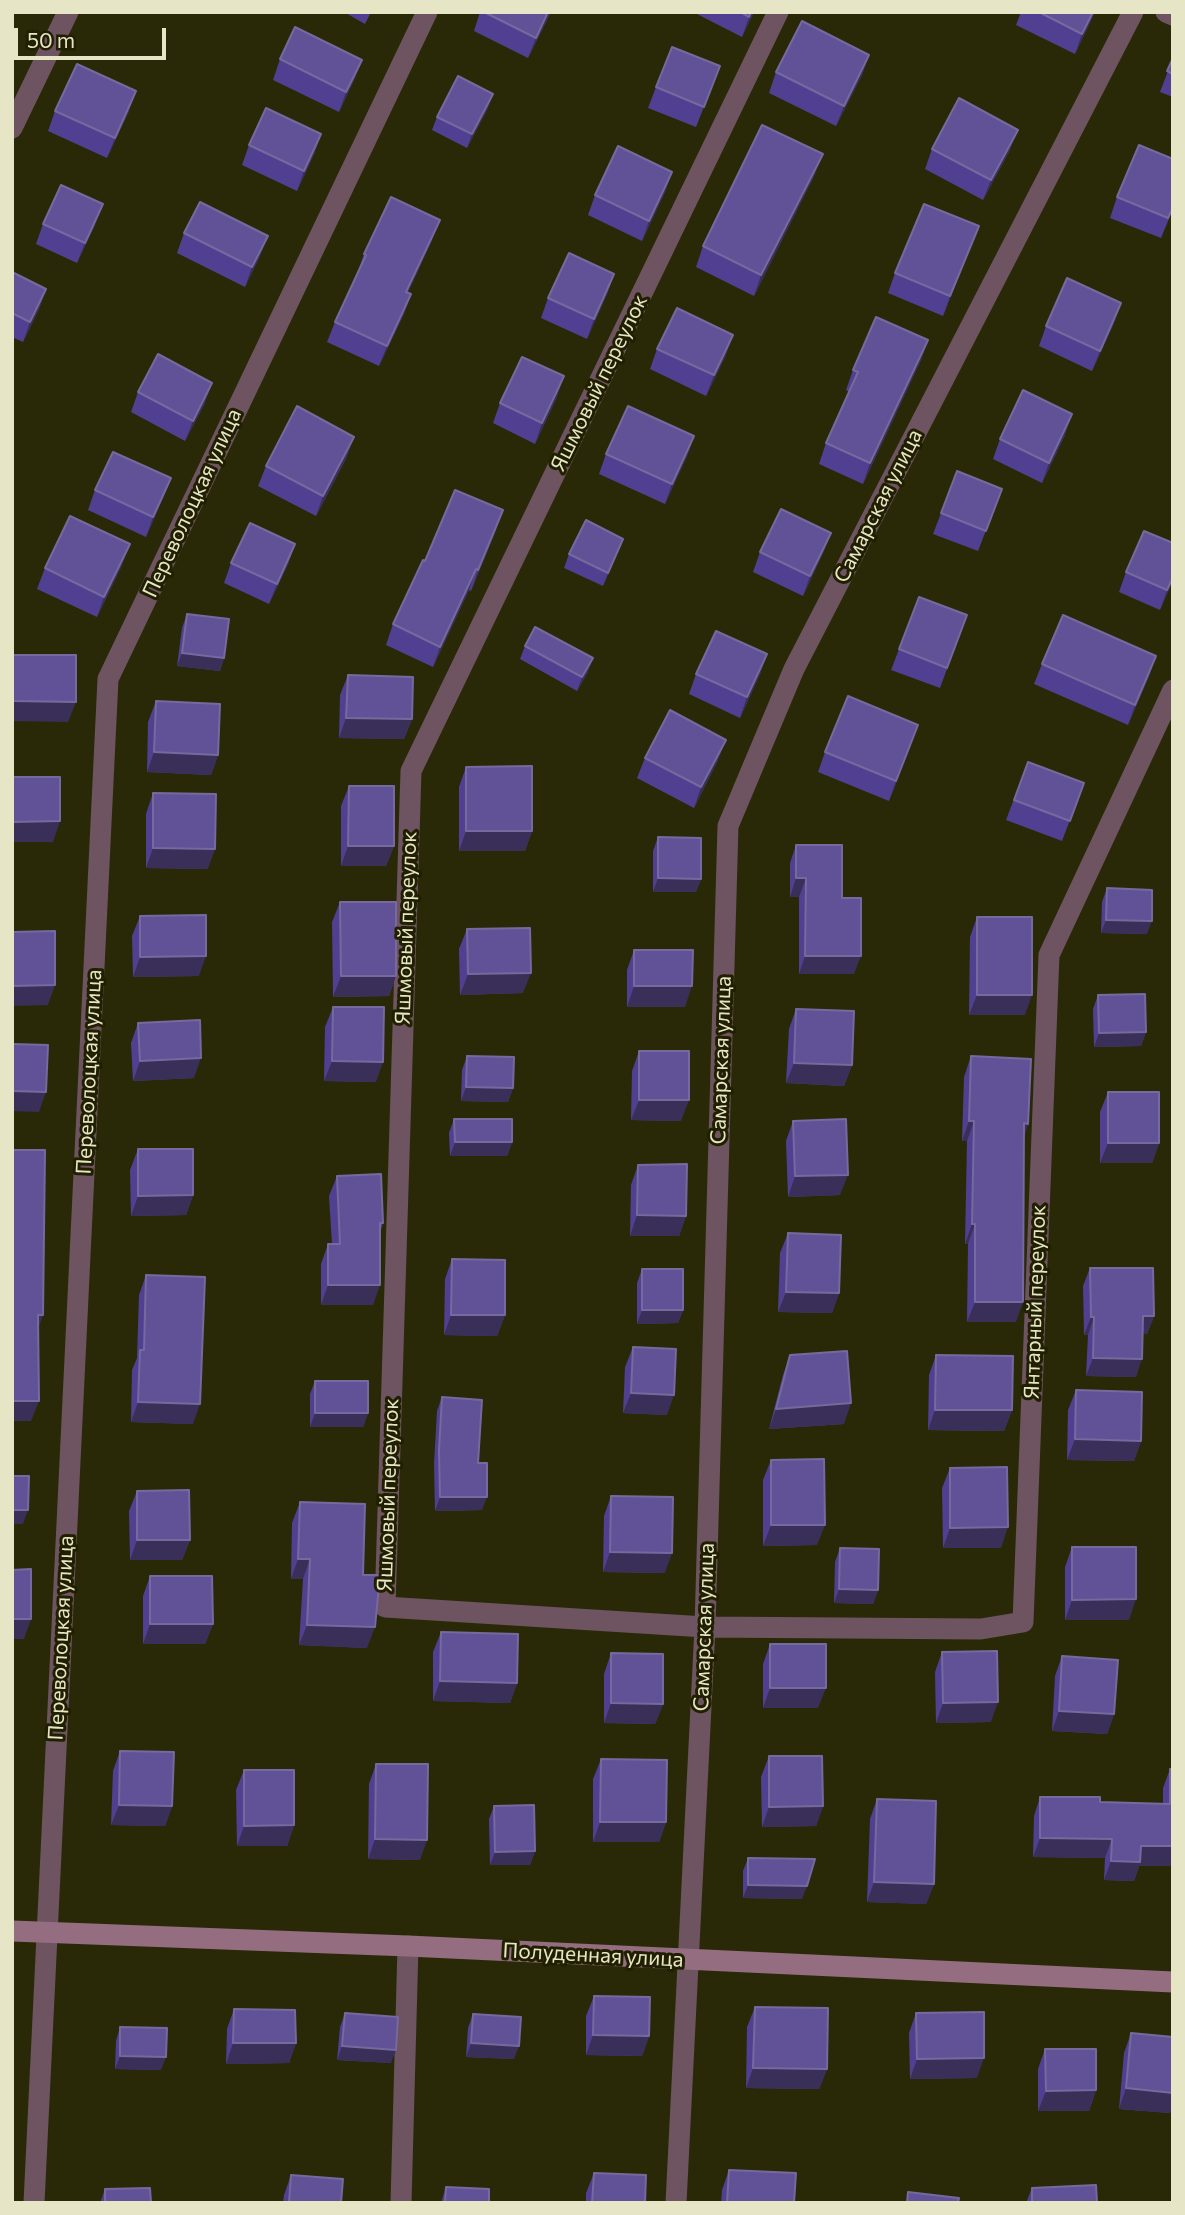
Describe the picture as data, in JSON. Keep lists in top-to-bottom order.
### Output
{
  "streets": {
    "street": [
      "Яшмовый переулок",
      "Переволоцкая улица",
      "Самарская улица",
      "Янтарный переулок",
      "Полуденная улица"
    ]
  },
  "crossings": [
    ["Яшмовый переулок", "Самарская улица"],
    ["Яшмовый переулок", "Янтарный переулок"],
    ["Переволоцкая улица", "Полуденная улица"],
    ["Самарская улица", "Янтарный переулок"],
    ["Самарская улица", "Полуденная улица"]
  ],
  "scale_bar": "50 m"
}
